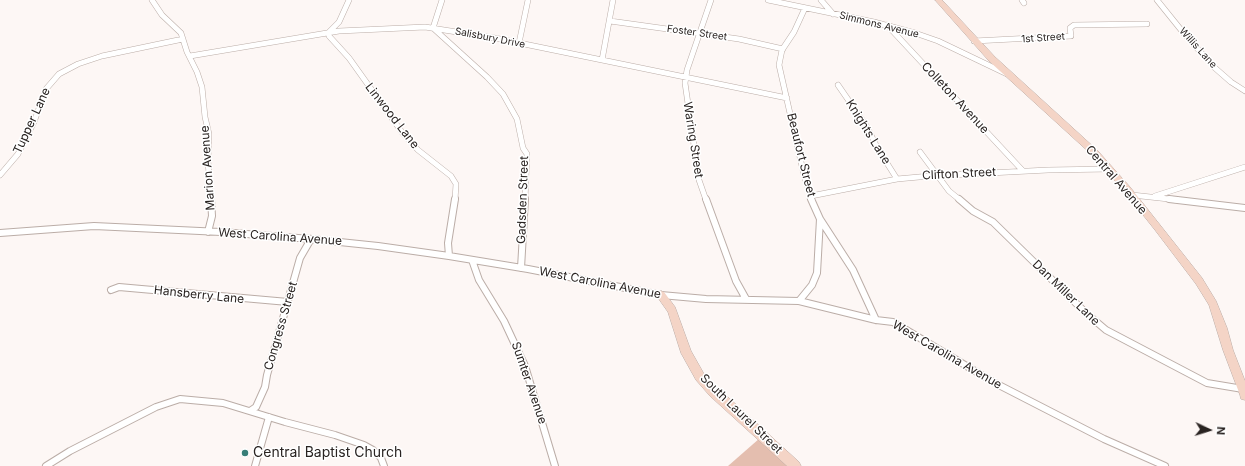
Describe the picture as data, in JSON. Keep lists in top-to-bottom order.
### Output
{
  "streets": {
    "street": [
      "Simmons Avenue",
      "Foster Street",
      "Salisbury Drive",
      "1st Street",
      "Willis Lane",
      "Colleton Avenue",
      "Linwood Lane",
      "Tupper Lane",
      "Knights Lane",
      "Waring Street",
      "Beaufort Street",
      "Marion Avenue",
      "Clifton Street",
      "Central Avenue",
      "Gadsden Street",
      "West Carolina Avenue",
      "Dan Miller Lane",
      "Hansberry Lane",
      "Congress Street",
      "Sumter Avenue",
      "South Laurel Street"
    ]
  },
  "crossings": [
    ["Simmons Avenue", "Colleton Avenue"],
    ["Simmons Avenue", "Beaufort Street"],
    ["Simmons Avenue", "Central Avenue"],
    ["Foster Street", "Waring Street"],
    ["Foster Street", "Beaufort Street"],
    ["Salisbury Drive", "Linwood Lane"],
    ["Salisbury Drive", "Waring Street"],
    ["Salisbury Drive", "Beaufort Street"],
    ["Salisbury Drive", "Marion Avenue"],
    ["Salisbury Drive", "Gadsden Street"],
    ["1st Street", "Central Avenue"],
    ["Colleton Avenue", "Clifton Street"],
    ["Linwood Lane", "West Carolina Avenue"],
    ["Tupper Lane", "Marion Avenue"],
    ["Knights Lane", "Clifton Street"],
    ["Waring Street", "West Carolina Avenue"],
    ["Beaufort Street", "Clifton Street"],
    ["Beaufort Street", "West Carolina Avenue"],
    ["Marion Avenue", "West Carolina Avenue"],
    ["Clifton Street", "Central Avenue"],
    ["Clifton Street", "Dan Miller Lane"],
    ["Central Avenue", "Dan Miller Lane"],
    ["Gadsden Street", "West Carolina Avenue"],
    ["West Carolina Avenue", "Congress Street"],
    ["West Carolina Avenue", "Sumter Avenue"],
    ["West Carolina Avenue", "South Laurel Street"],
    ["Hansberry Lane", "Congress Street"]
  ],
  "places": ["Central Baptist Church"],
  "north": "right"
}
